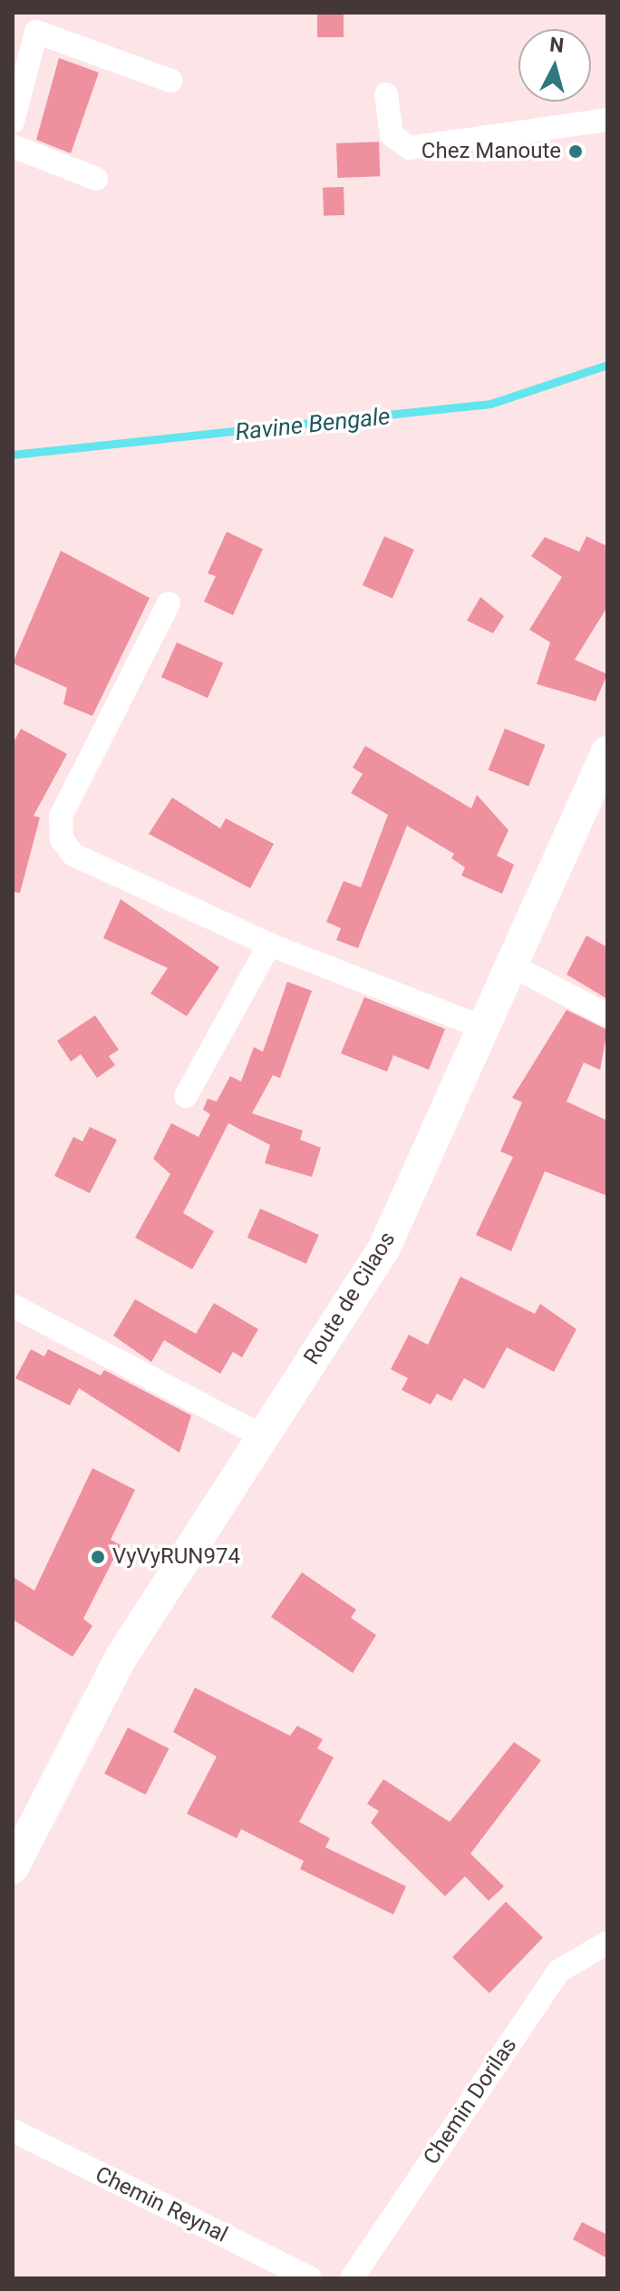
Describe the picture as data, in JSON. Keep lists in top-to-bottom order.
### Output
{
  "streets": {
    "main road": ["Route de Cilaos"],
    "street": ["Chemin Dorilas", "Chemin Reynal"]
  },
  "water": ["Ravine Bengale"],
  "places": ["Chez Manoute", "VyVyRUN974"],
  "north": "top"
}
